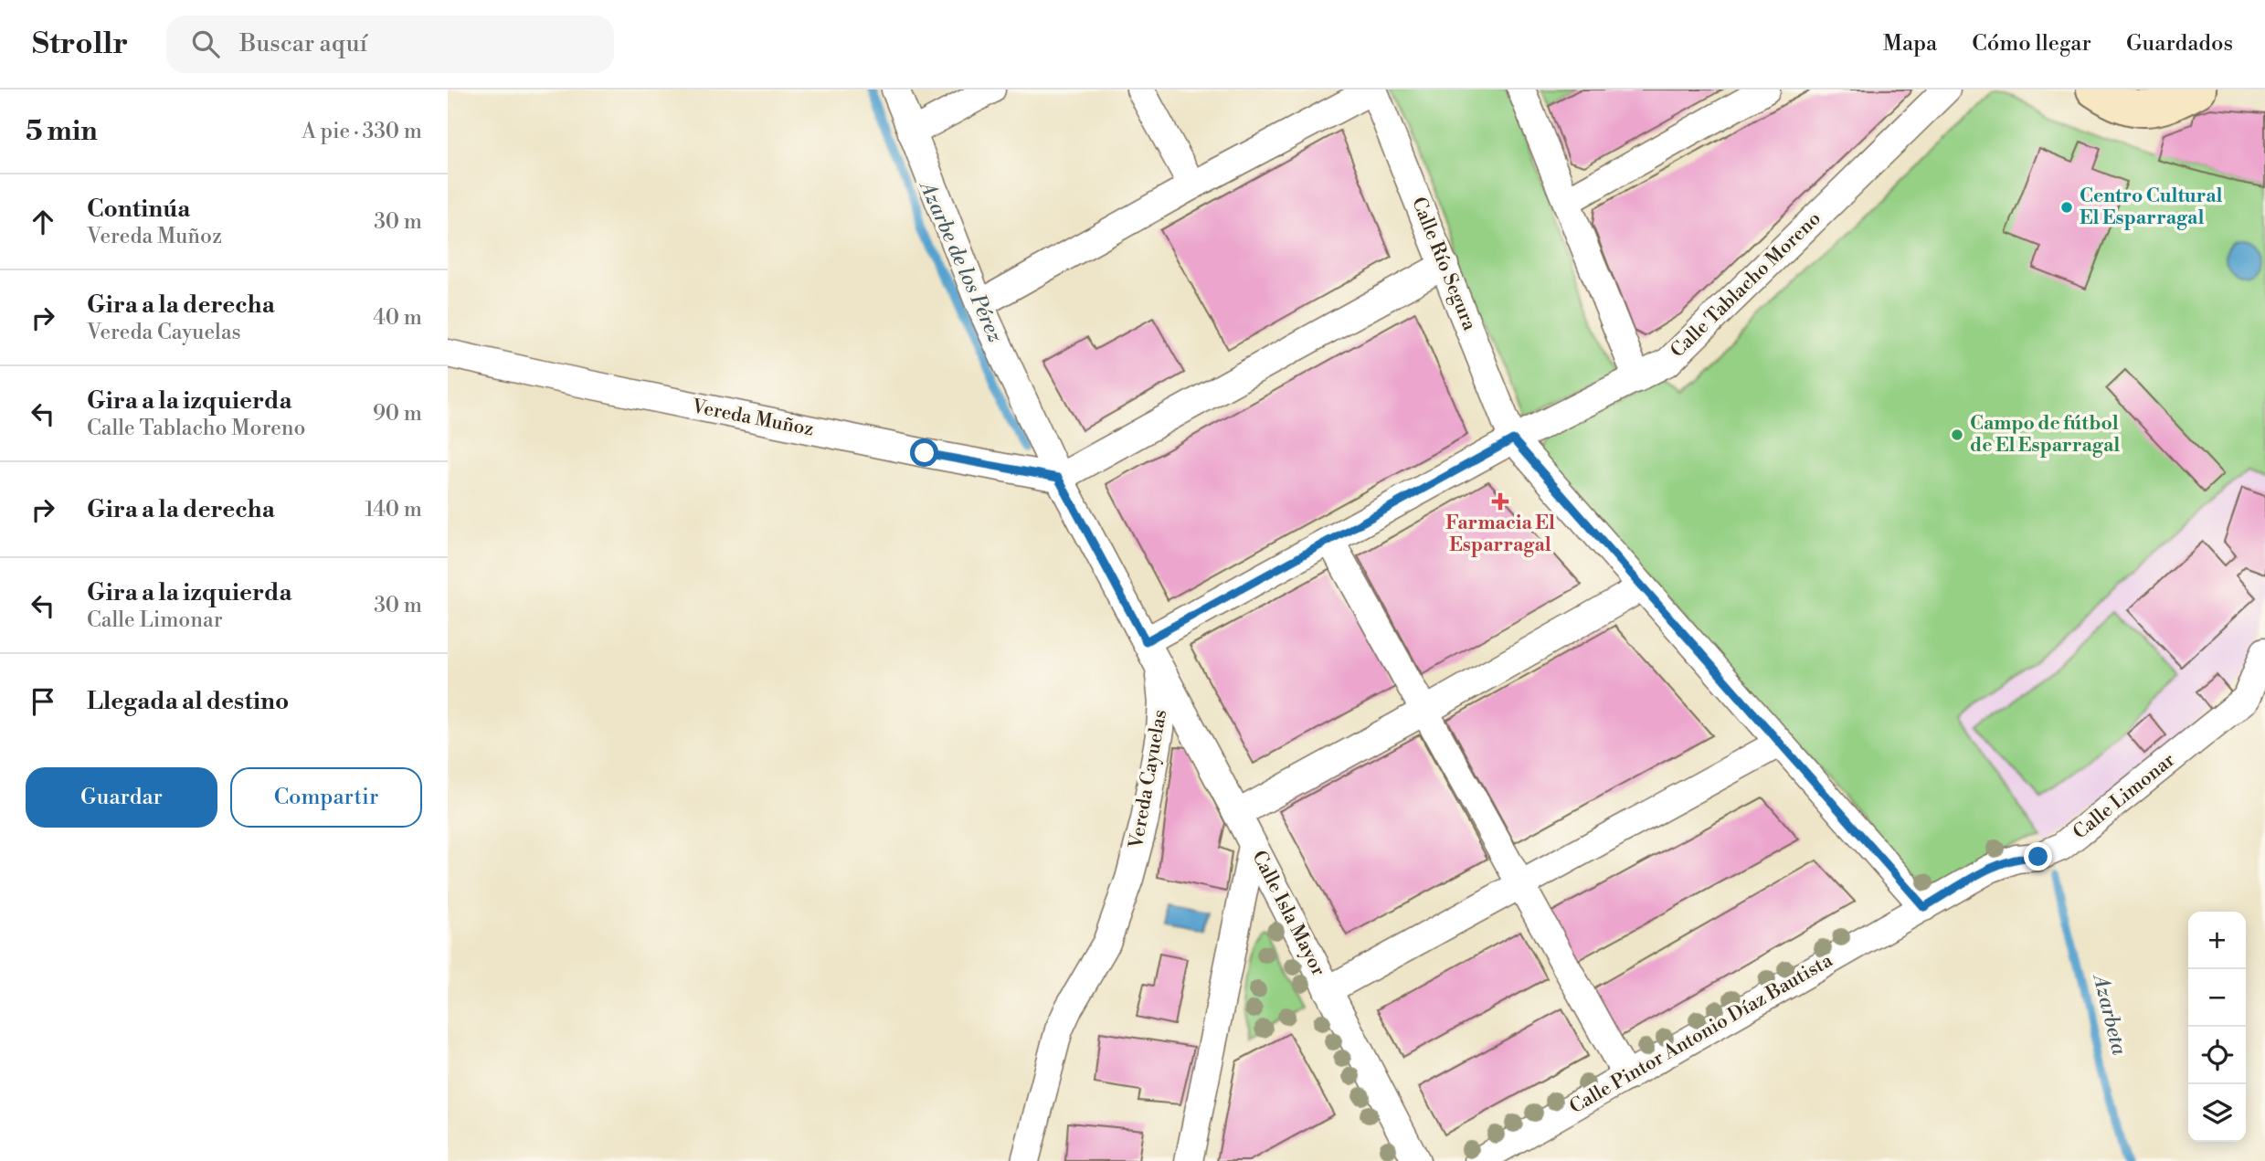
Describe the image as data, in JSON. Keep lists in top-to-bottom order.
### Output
{
  "streets": {
    "street": [
      "Calle Río Segura",
      "Calle Tablacho Moreno",
      "Vereda Muñoz",
      "Vereda Cayuelas",
      "Calle Limonar",
      "Calle Isla Mayor",
      "Calle Pintor Antonio Díaz Bautista"
    ]
  },
  "crossings": [
    ["Calle Río Segura", "Calle Tablacho Moreno"],
    ["Calle Río Segura", "Calle Limonar"],
    ["Calle Río Segura", "Calle Pintor Antonio Díaz Bautista"],
    ["Calle Tablacho Moreno", "Vereda Cayuelas"],
    ["Vereda Muñoz", "Vereda Cayuelas"],
    ["Vereda Cayuelas", "Calle Isla Mayor"],
    ["Calle Limonar", "Calle Pintor Antonio Díaz Bautista"]
  ],
  "water": ["Azarbe de los Pérez", "Azarbeta"],
  "places": {
    "other": ["Centro Cultural El Esparragal", "Campo de fútbol de El Esparragal"],
    "health": ["Farmacia El Esparragal"]
  },
  "page": {
    "header": "Strollr",
    "search": "Buscar aquí",
    "nav": ["Mapa", "Cómo llegar", "Guardados"],
    "heading": ["5 min", "A pie · 330 m"],
    "list": [
      ["Continúa", "Vereda Muñoz", "30 m"],
      ["Gira a la derecha", "Vereda Cayuelas", "40 m"],
      ["Gira a la izquierda", "Calle Tablacho Moreno", "90 m"],
      ["Gira a la derecha", "140 m"],
      ["Gira a la izquierda", "Calle Limonar", "30 m"],
      "Llegada al destino"
    ],
    "buttons": ["Guardar", "Compartir"],
    "map_buttons": ["+", "−"]
  }
}
